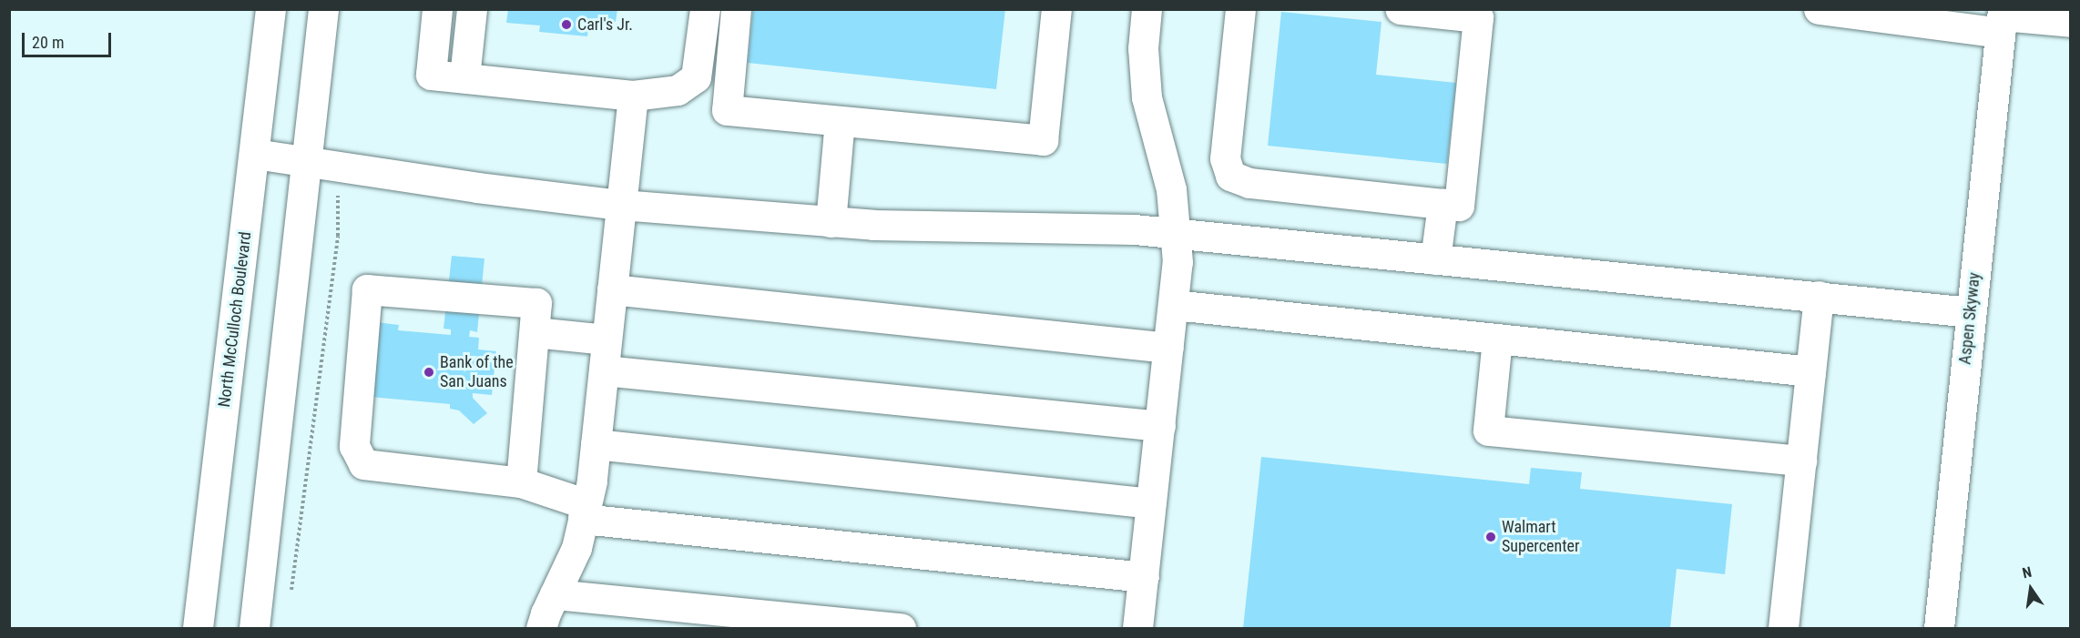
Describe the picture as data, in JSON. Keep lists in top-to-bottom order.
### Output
{
  "streets": {
    "street": ["Aspen Skyway", "North McCulloch Boulevard"]
  },
  "places": ["Carl's Jr.", "Bank of the San Juans", "Walmart Supercenter"],
  "scale_bar": "20 m",
  "north": "top"
}
